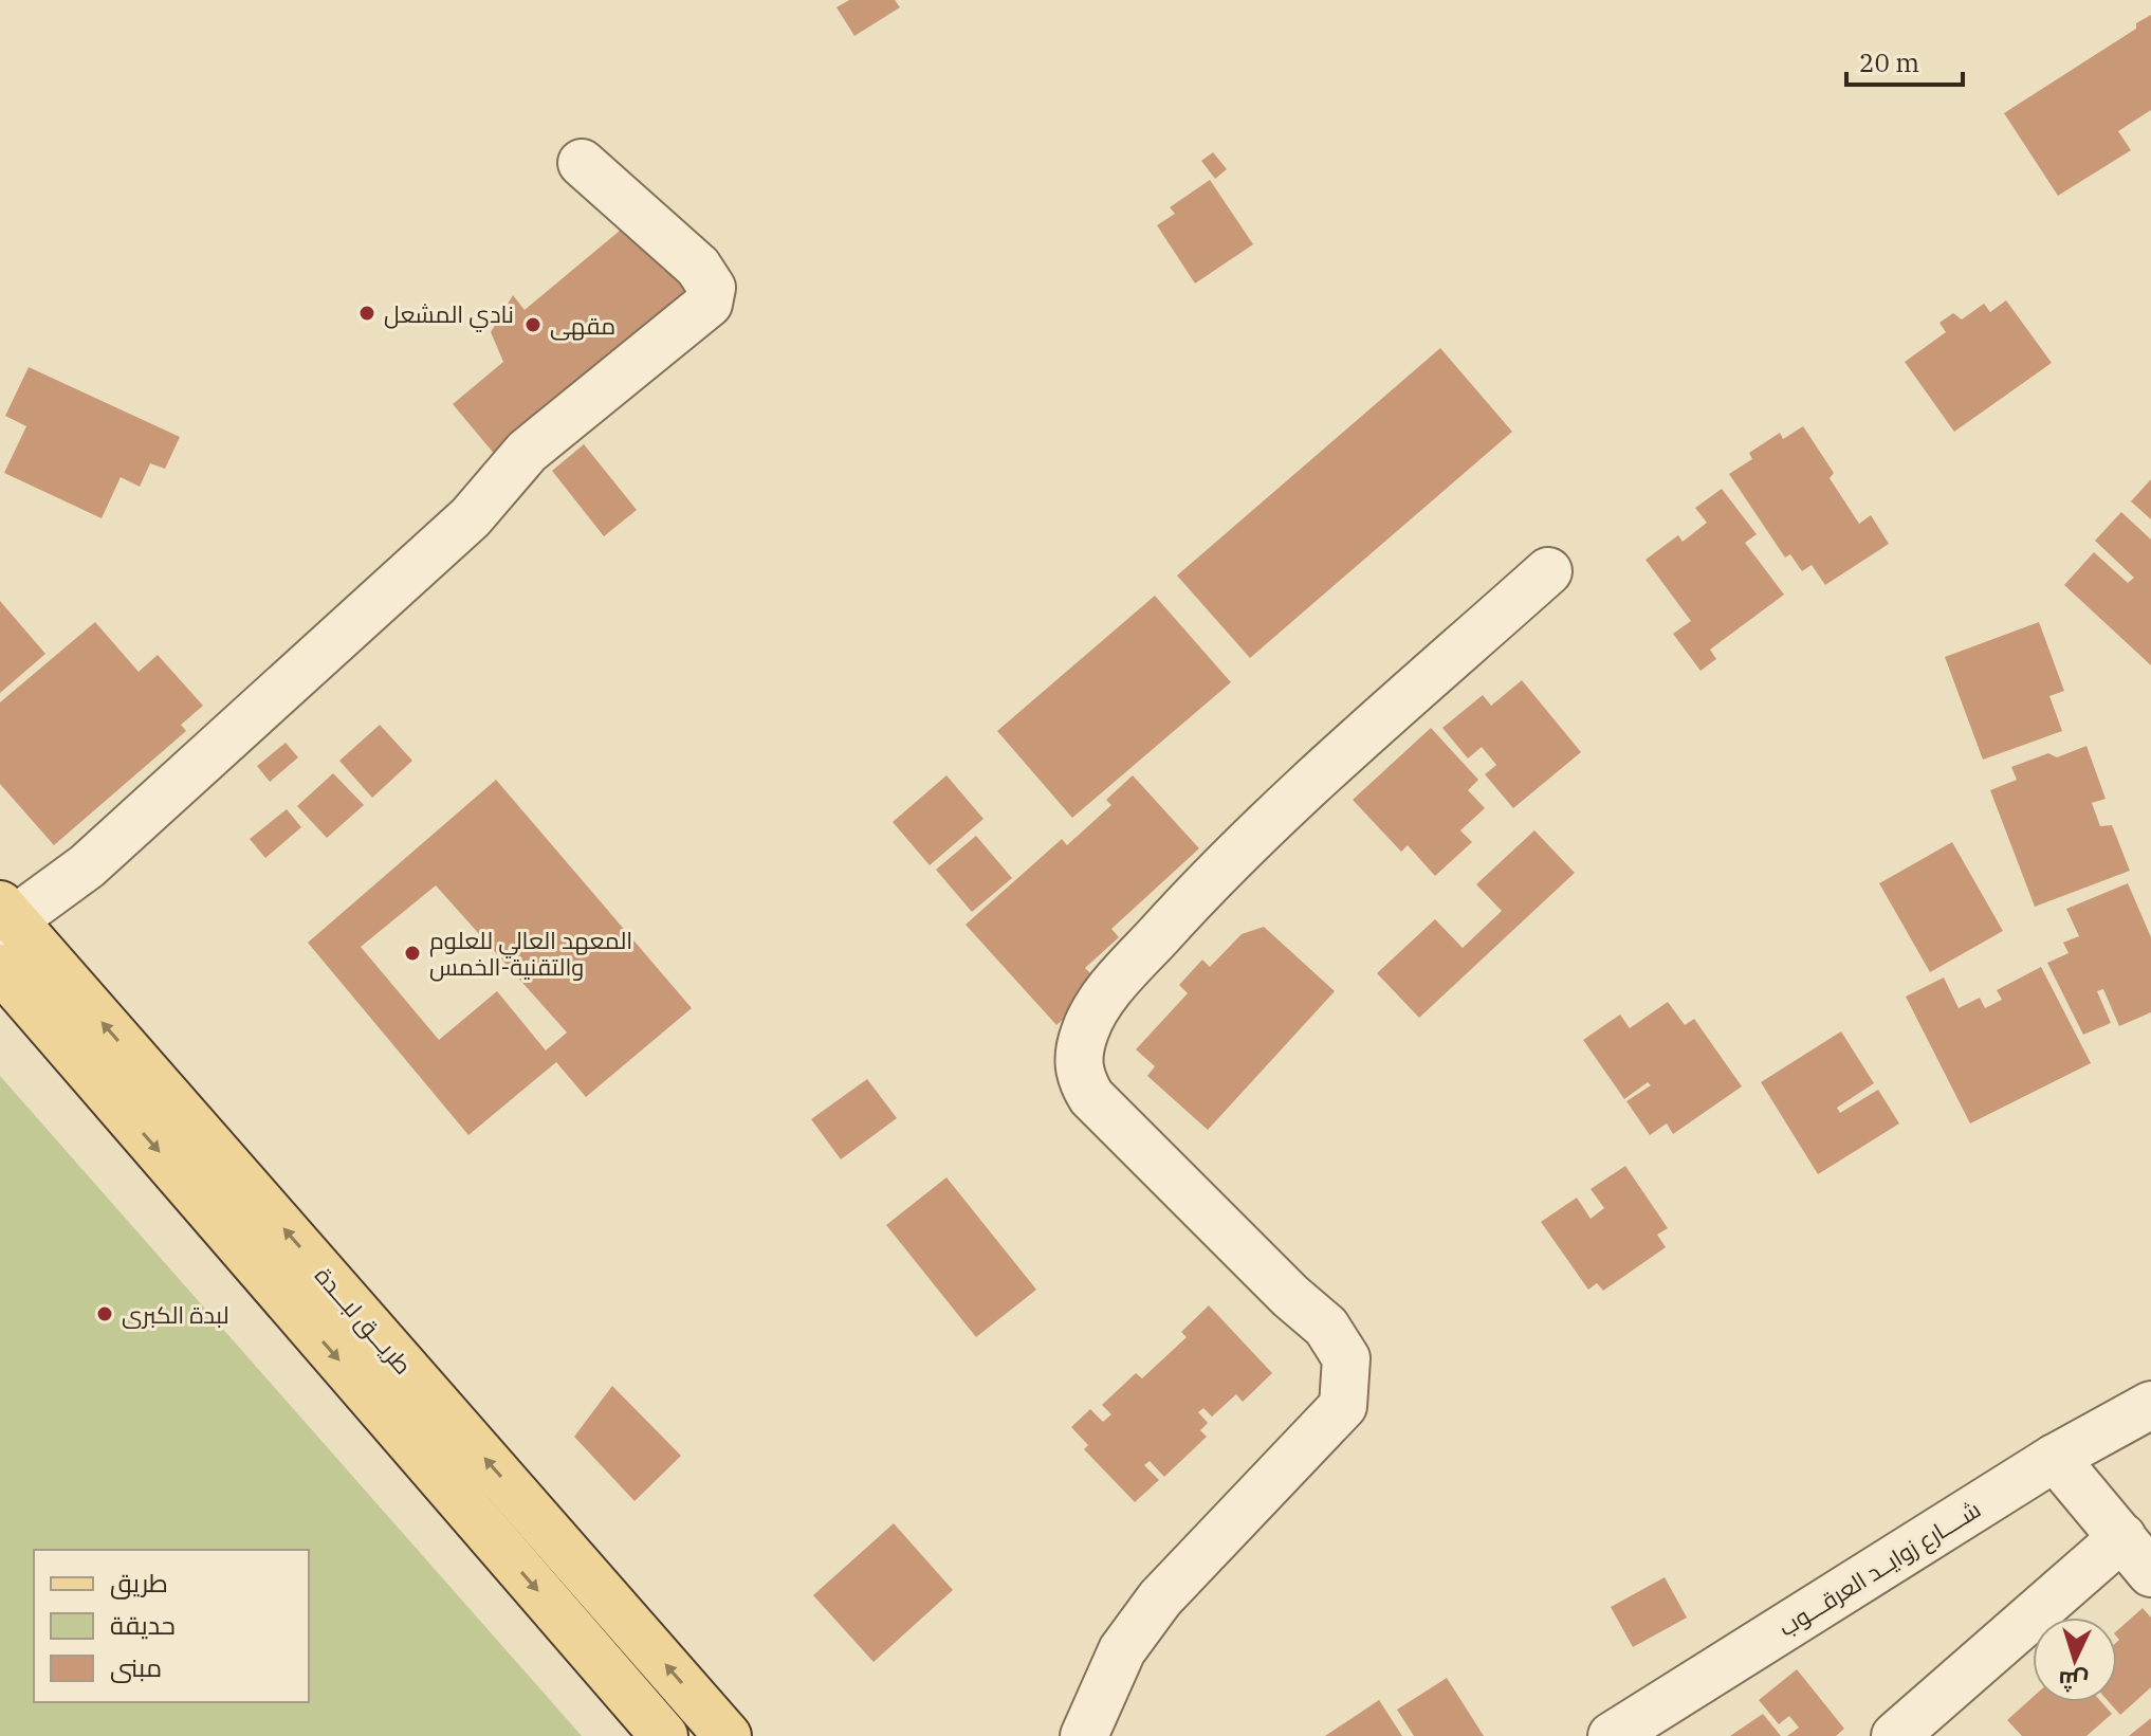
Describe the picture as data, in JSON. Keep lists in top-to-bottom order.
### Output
{
  "streets": {
    "main road": ["طريـــق لبـــدة"],
    "street": ["شــــارع زوايــد العرقـــوب"]
  },
  "places": [
    "نادي المشعل",
    "مقهى",
    "المعهد العالي للعلوم والتقنية-الخمس",
    "لبدة الكبرى"
  ],
  "legend": ["طريق", "حديقة", "مبنى"],
  "scale_bar": "20 m",
  "north": "bottom"
}
